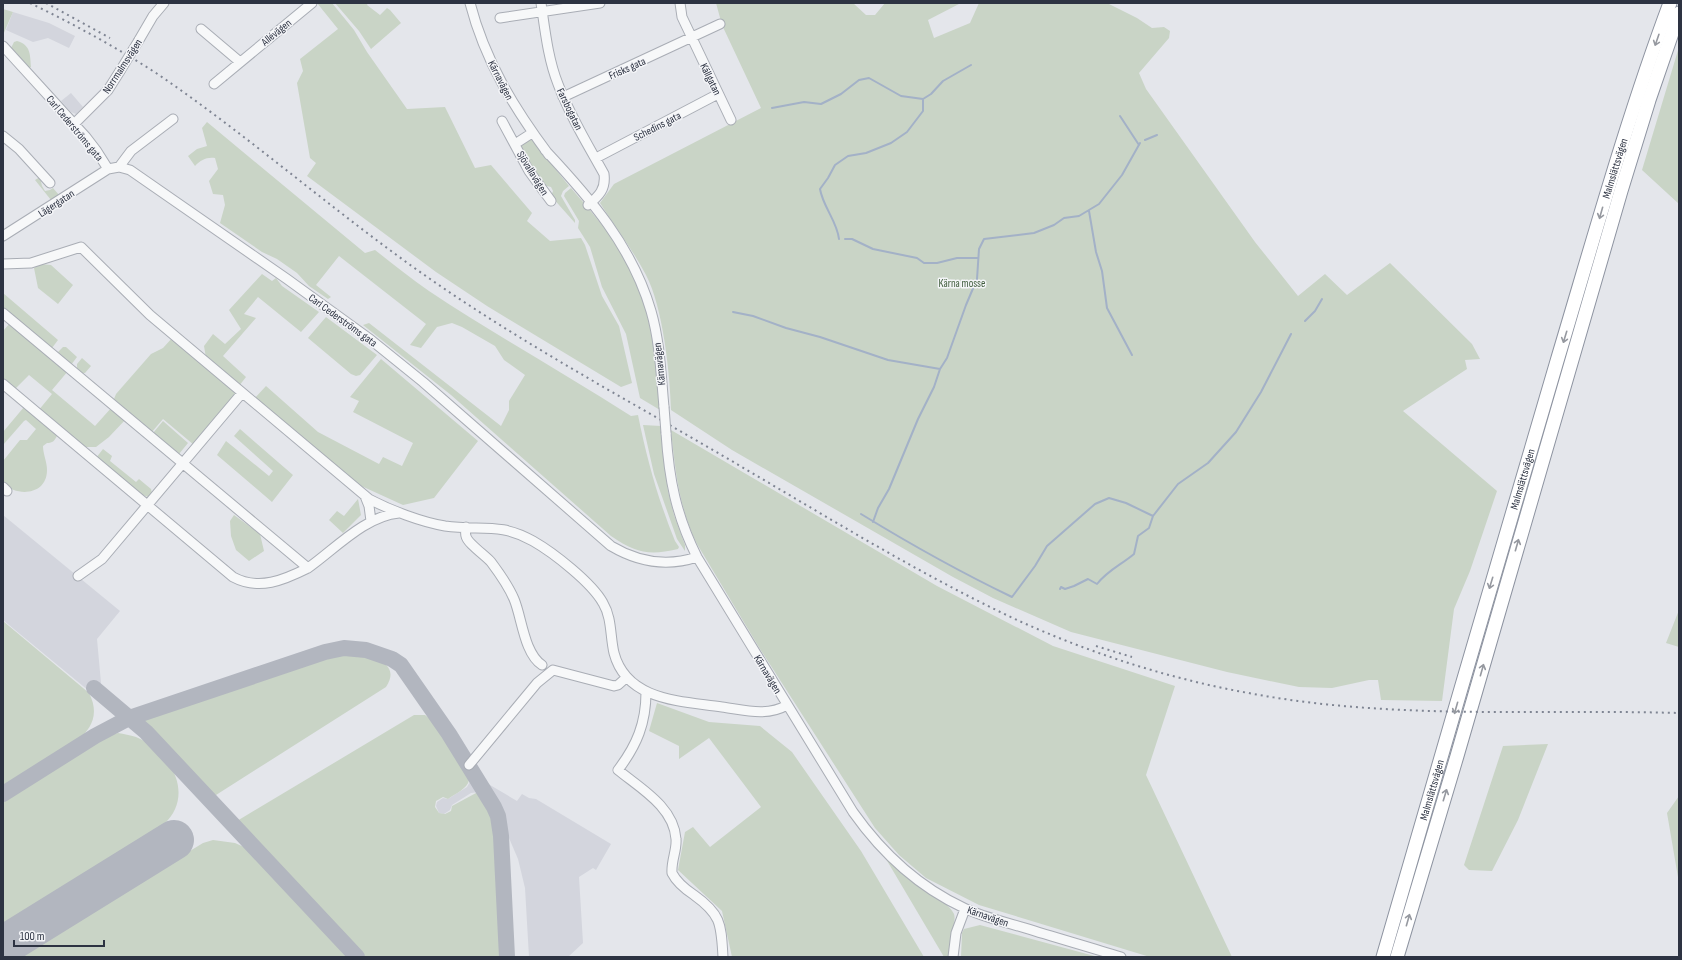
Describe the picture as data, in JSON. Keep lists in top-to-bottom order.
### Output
{
  "streets": {
    "highway": ["Malmslättsvägen"],
    "street": [
      "Allévägen",
      "Norrmalmsvägen",
      "Frisks gata",
      "Källgatan",
      "Kärnavägen",
      "Farsbogatan",
      "Schedins gata",
      "Carl Cederströms gata",
      "Sjövallavägen",
      "Lägergatan"
    ]
  },
  "crossings": [
    ["Norrmalmsvägen", "Carl Cederströms gata"],
    ["Frisks gata", "Källgatan"],
    ["Frisks gata", "Farsbogatan"],
    ["Källgatan", "Schedins gata"],
    ["Kärnavägen", "Farsbogatan"],
    ["Kärnavägen", "Carl Cederströms gata"],
    ["Kärnavägen", "Sjövallavägen"],
    ["Farsbogatan", "Schedins gata"],
    ["Carl Cederströms gata", "Lägergatan"]
  ],
  "parks": ["Kärna mosse"],
  "scale_bar": "100 m"
}
